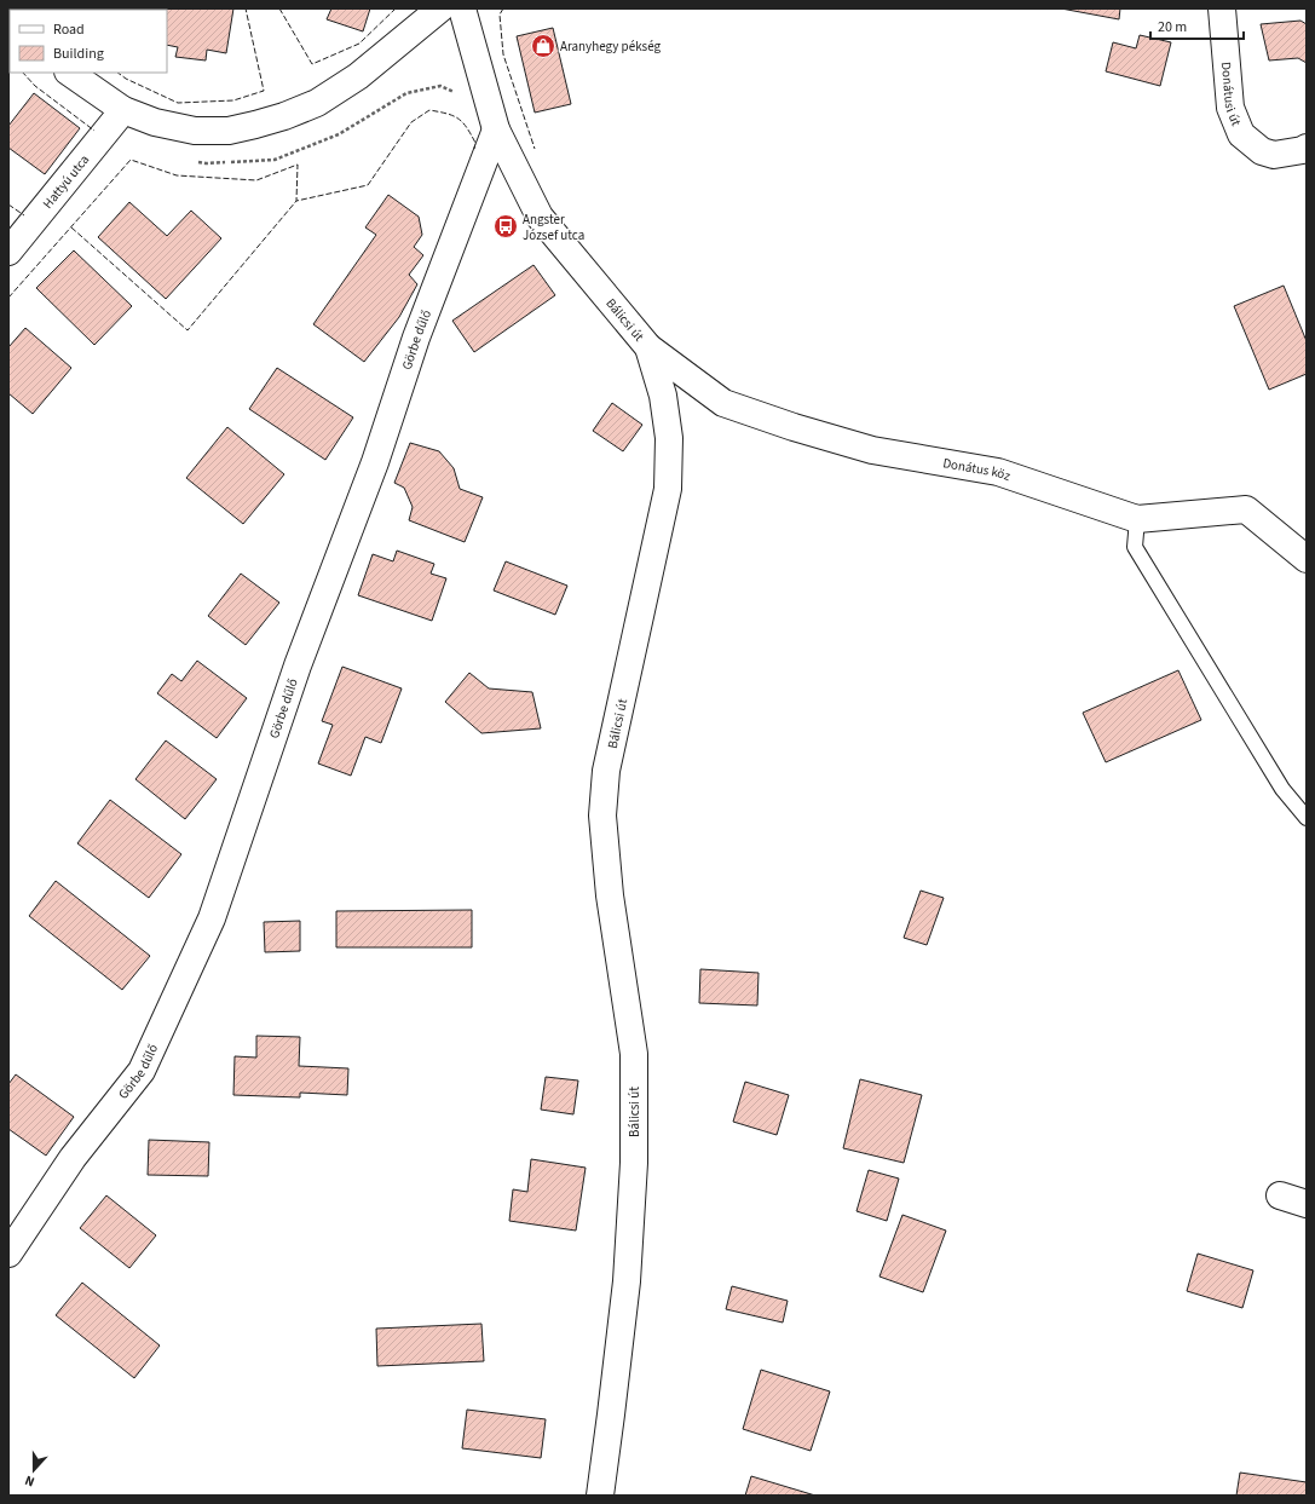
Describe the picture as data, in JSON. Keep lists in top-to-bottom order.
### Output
{
  "streets": {
    "street": [
      "Donátusi út",
      "Hattyú utca",
      "Bálicsi út",
      "Görbe dűlő",
      "Donátus köz"
    ]
  },
  "crossings": [
    ["Bálicsi út", "Görbe dűlő"],
    ["Bálicsi út", "Donátus köz"]
  ],
  "places": {
    "shop": ["Aranyhegy pékség"],
    "bus stop": ["Angster József utca"]
  },
  "legend": ["Road", "Building"],
  "scale_bar": "20 m",
  "north": "bottom"
}
